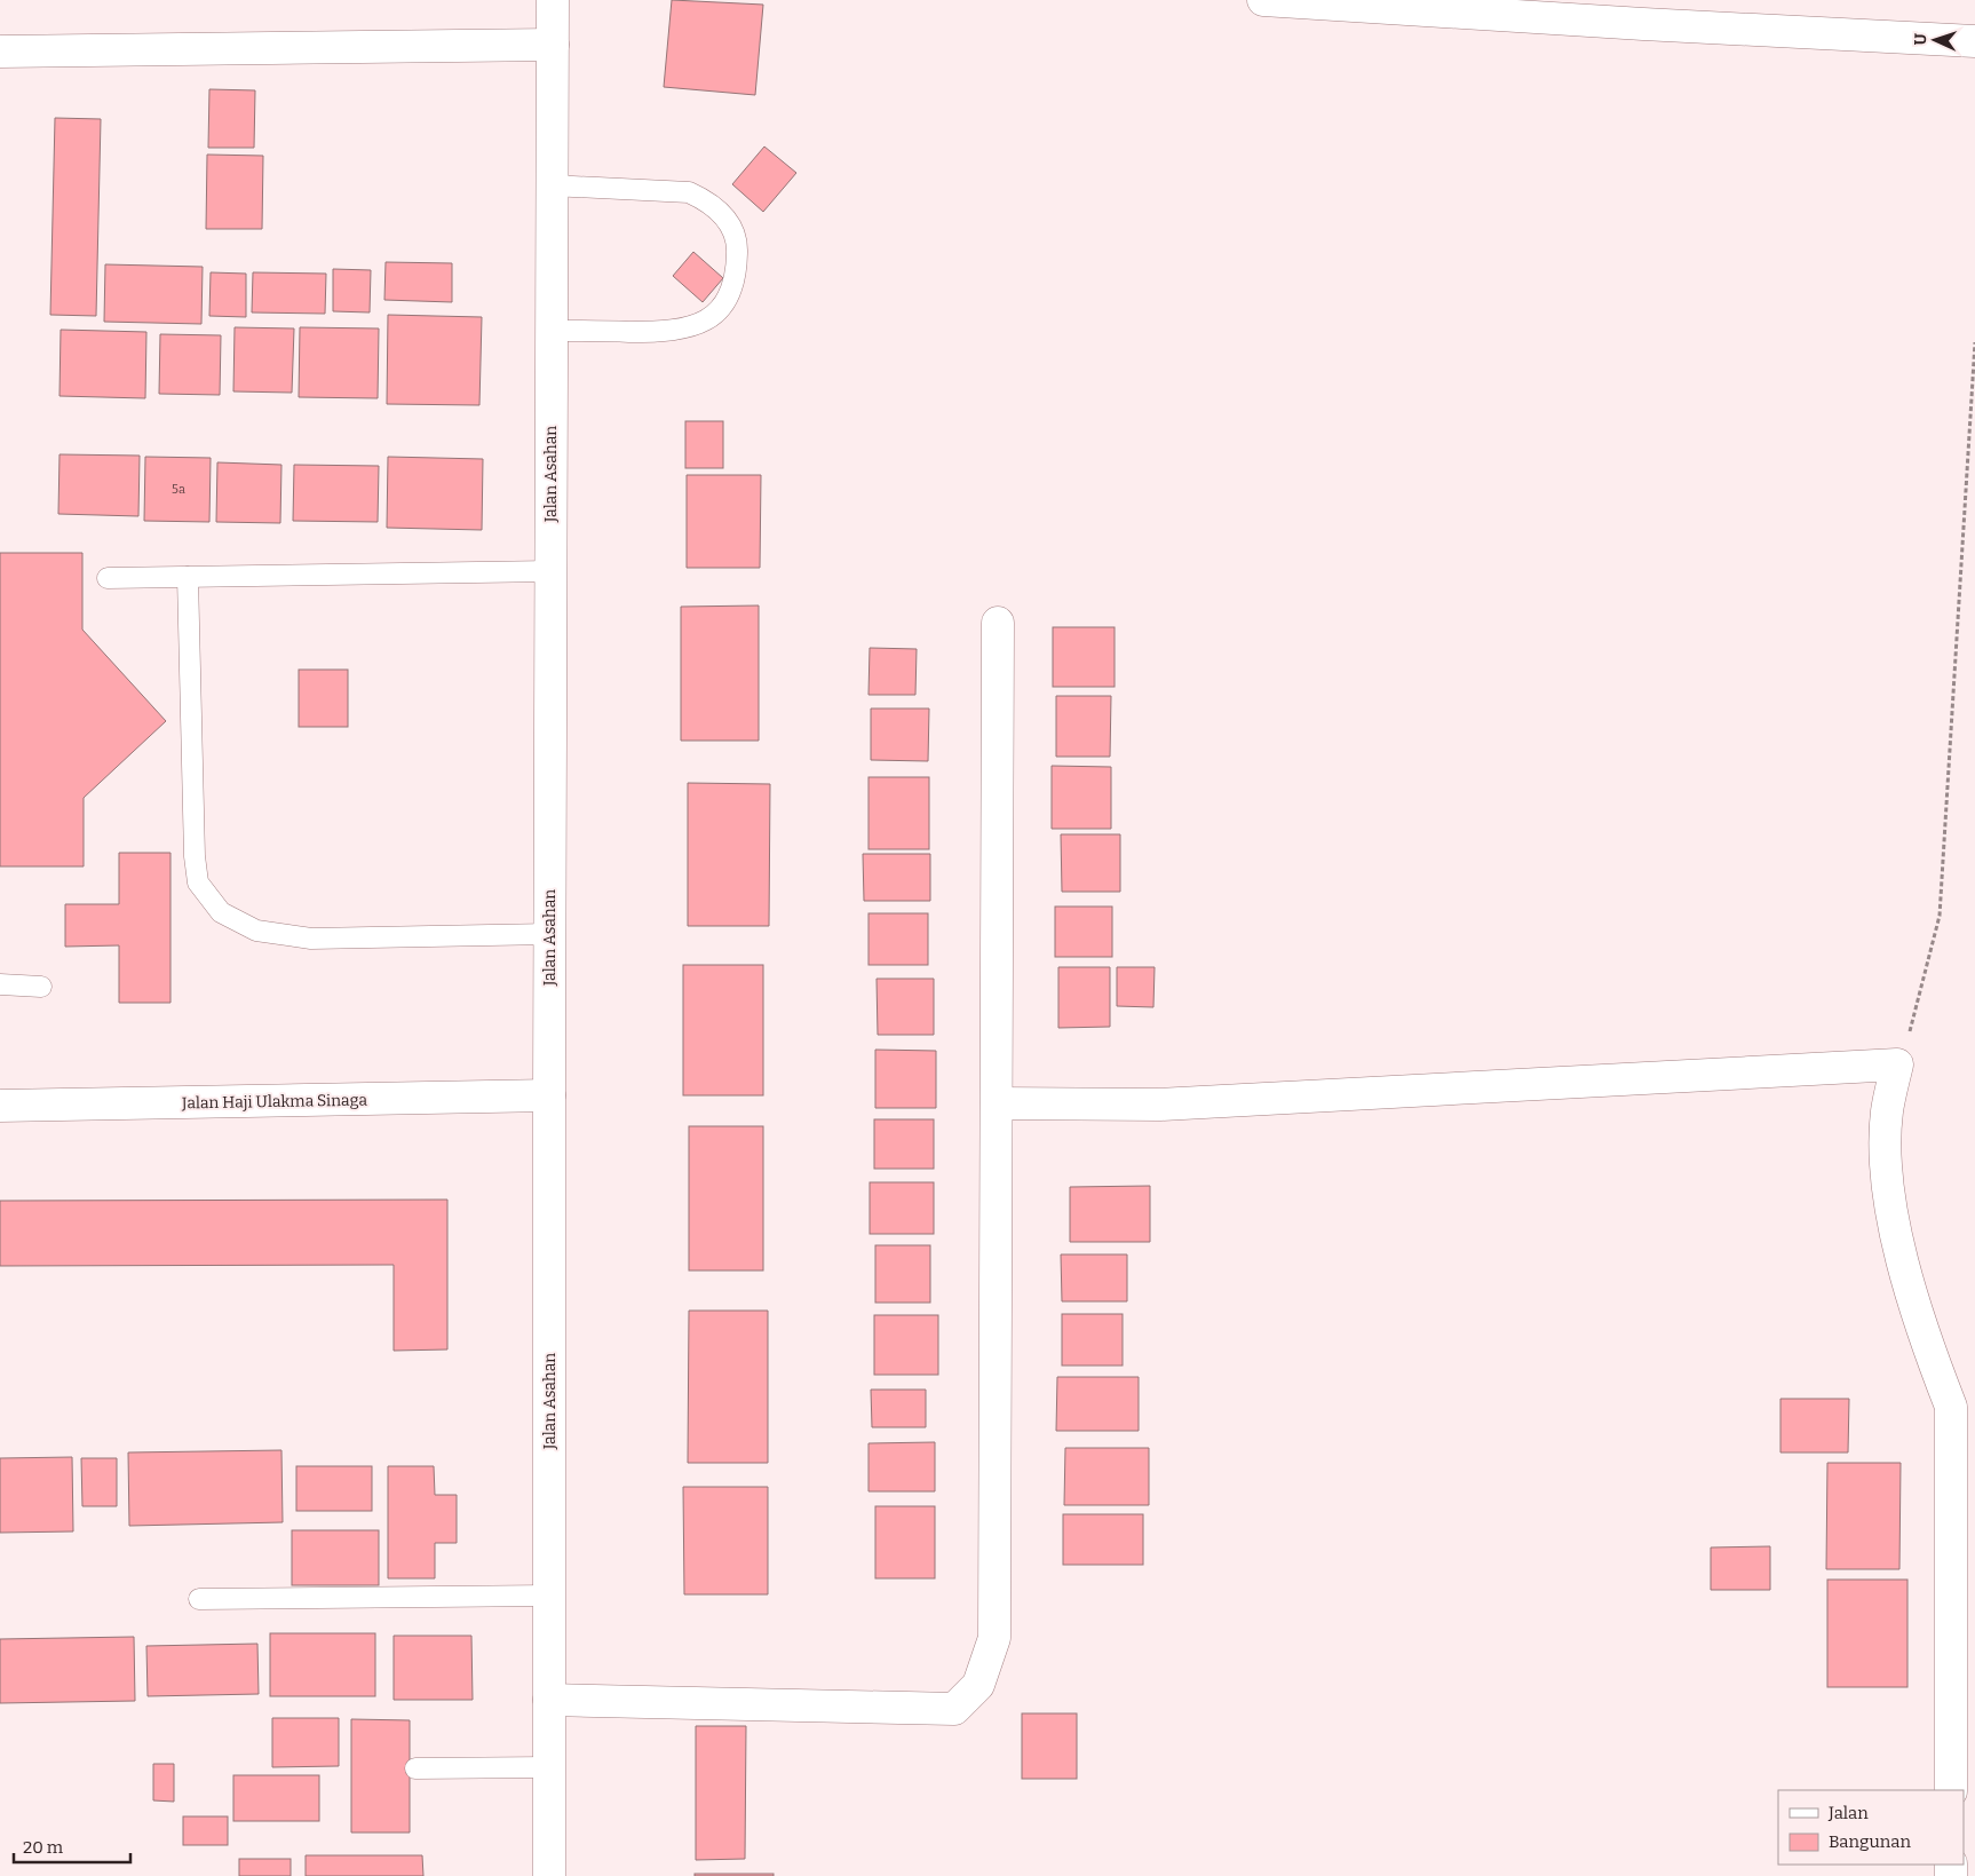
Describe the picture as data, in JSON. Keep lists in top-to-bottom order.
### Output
{
  "streets": {
    "street": ["Jalan Asahan", "Jalan Haji Ulakma Sinaga"]
  },
  "crossings": [
    ["Jalan Asahan", "Jalan Haji Ulakma Sinaga"]
  ],
  "house_numbers": ["5a"],
  "legend": ["Jalan", "Bangunan"],
  "scale_bar": "20 m",
  "north": "left"
}
